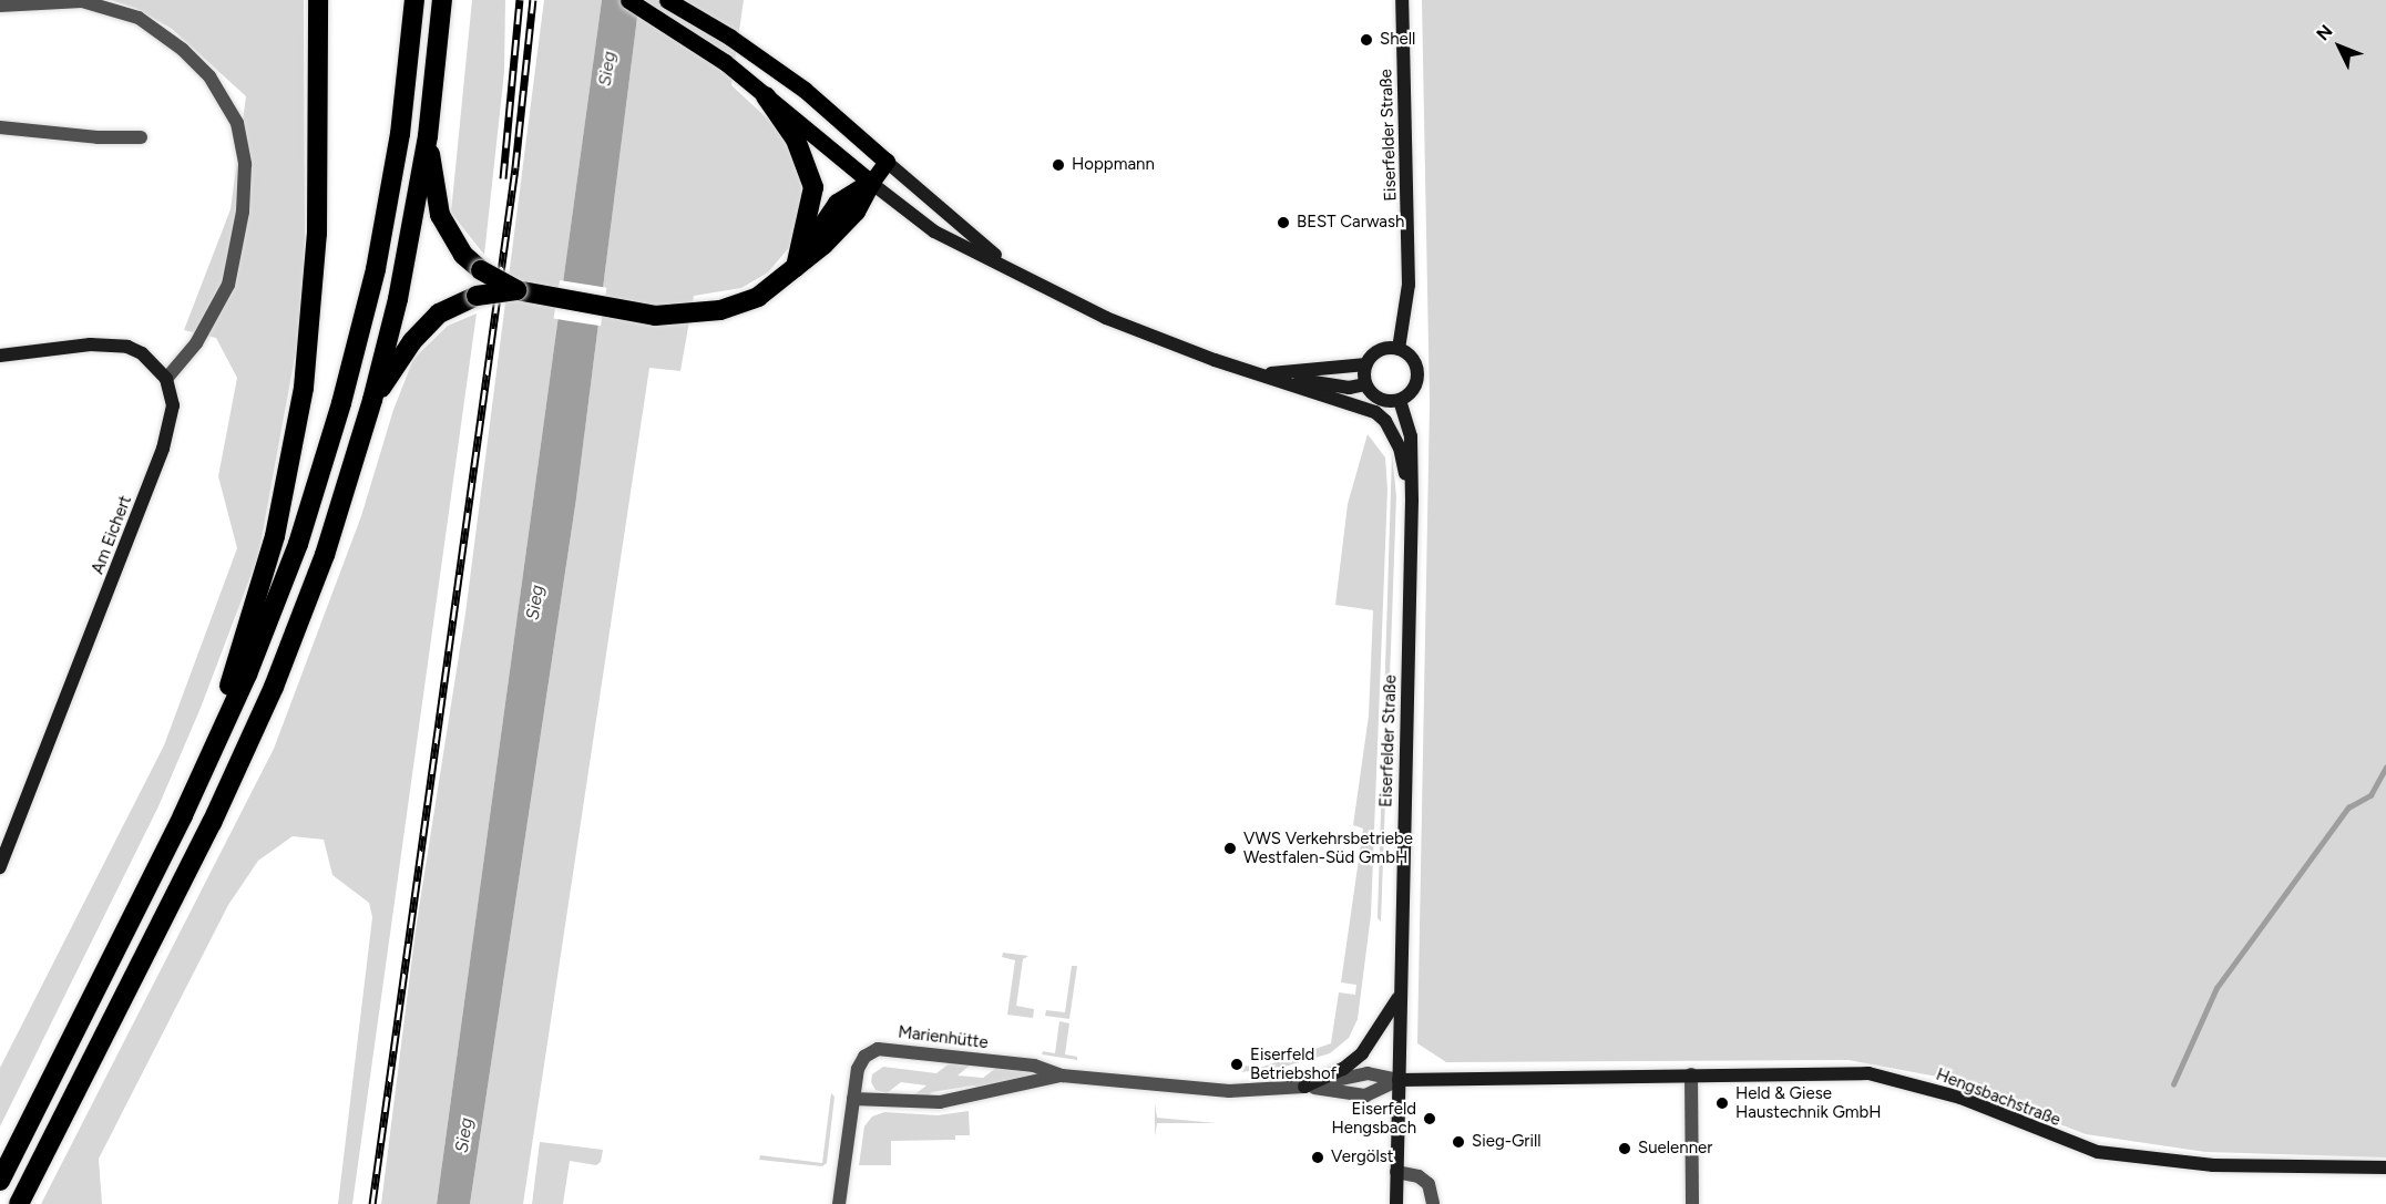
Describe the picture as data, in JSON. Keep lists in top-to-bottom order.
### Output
{
  "streets": {
    "main road": ["Eiserfelder Straße", "Am Eichert", "Hengsbachstraße"],
    "street": ["Marienhütte"]
  },
  "crossings": [
    ["Eiserfelder Straße", "Marienhütte"],
    ["Eiserfelder Straße", "Hengsbachstraße"],
    ["Marienhütte", "Hengsbachstraße"]
  ],
  "water": ["Sieg"],
  "places": [
    "Shell",
    "Hoppmann",
    "BEST Carwash",
    "VWS Verkehrsbetriebe Westfalen-Süd GmbH",
    "Eiserfeld Betriebshof",
    "Held & Giese Haustechnik GmbH",
    "Eiserfeld Hengsbach",
    "Sieg-Grill",
    "Suelenner",
    "Vergölst"
  ],
  "north": "top left"
}
